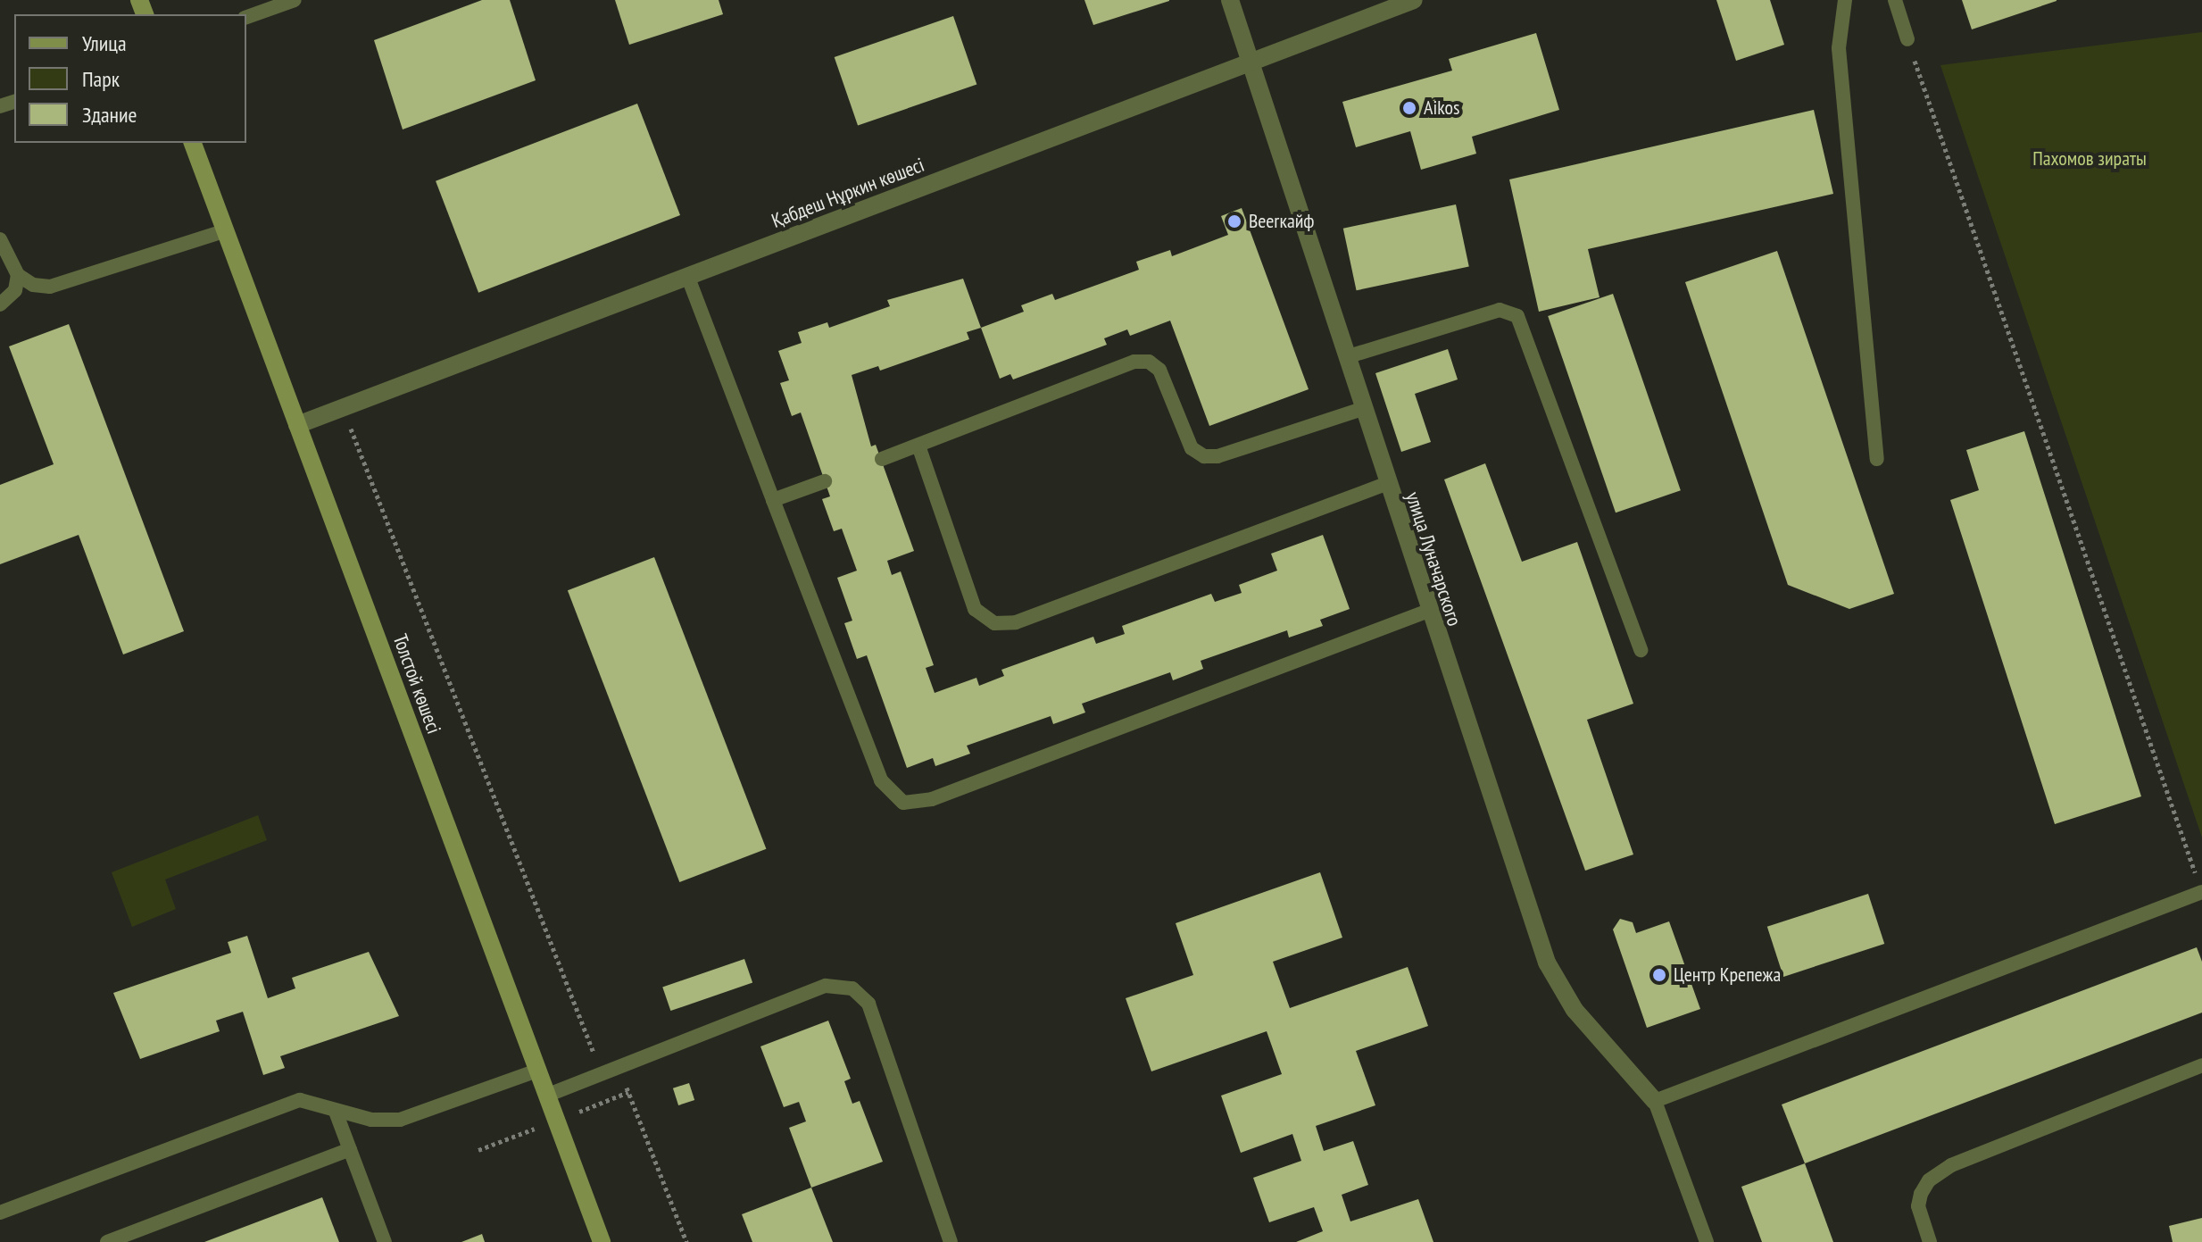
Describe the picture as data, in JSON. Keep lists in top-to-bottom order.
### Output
{
  "streets": {
    "main road": ["Толстой көшесі"],
    "street": ["Қабдеш Нұркин көшесі", "улица Луначарского"]
  },
  "crossings": [
    ["Қабдеш Нұркин көшесі", "улица Луначарского"],
    ["Қабдеш Нұркин көшесі", "Толстой көшесі"]
  ],
  "parks": ["Пахомов зираты"],
  "places": ["Aikos", "Beerкайф", "Центр Крепежа"],
  "legend": ["Улица", "Парк", "Здание"]
}
